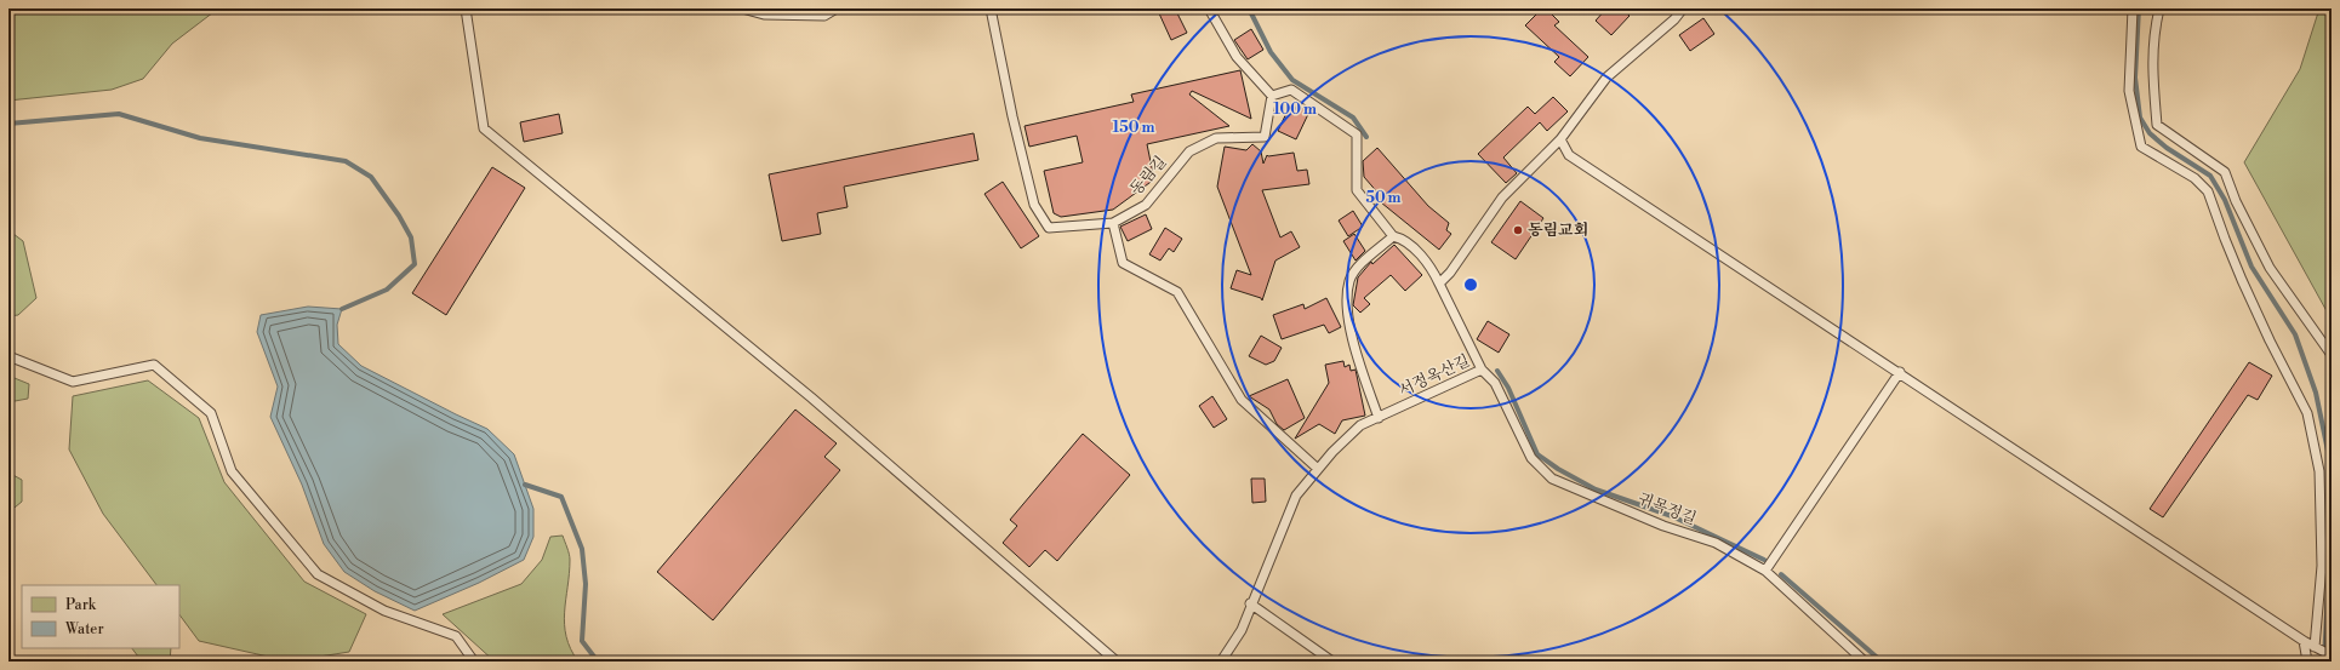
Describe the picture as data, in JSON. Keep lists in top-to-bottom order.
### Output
{
  "streets": {
    "lane": ["동림길", "서정옥산길", "귀목정길"]
  },
  "crossings": [
    ["동림길", "서정옥산길"],
    ["서정옥산길", "귀목정길"]
  ],
  "places": ["동림교회"],
  "legend": ["Park", "Water"],
  "rings": ["100 m", "150 m", "50 m"]
}
